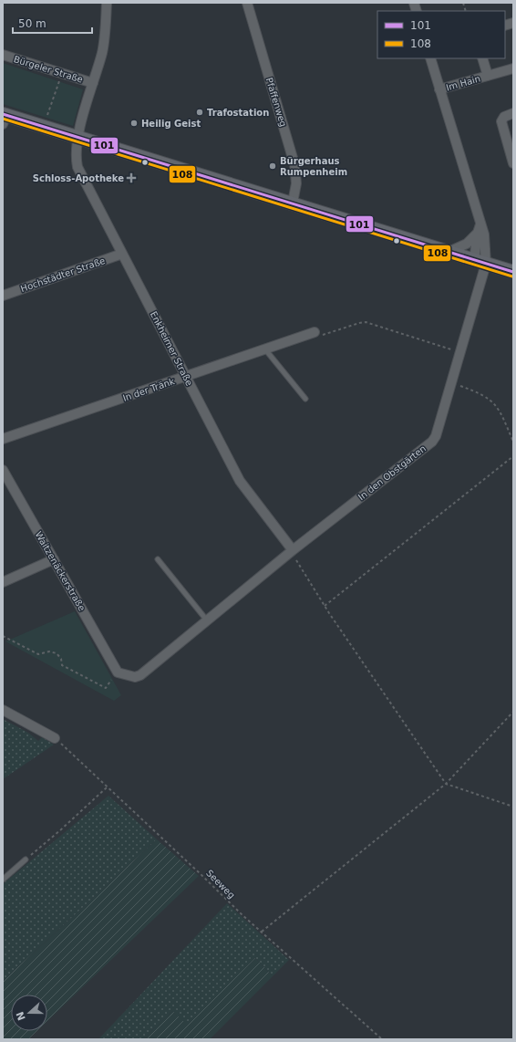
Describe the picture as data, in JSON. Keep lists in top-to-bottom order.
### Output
{
  "streets": {
    "street": [
      "Bürgeler Straße",
      "Im Hain",
      "Pfaffenweg",
      "Hochstädter Straße",
      "Enkheimer Straße",
      "In der Tränk",
      "In den Obstgärten",
      "Waitzenäckerstraße"
    ],
    "path": ["Seeweg"]
  },
  "crossings": [
    ["Bürgeler Straße", "Enkheimer Straße"],
    ["Hochstädter Straße", "Enkheimer Straße"],
    ["Enkheimer Straße", "In der Tränk"],
    ["Enkheimer Straße", "In den Obstgärten"],
    ["In den Obstgärten", "Waitzenäckerstraße"]
  ],
  "places": {
    "other": ["Trafostation", "Heilig Geist", "Bürgerhaus Rumpenheim"],
    "health": ["Schloss-Apotheke"]
  },
  "lines": ["transit line 101", "transit line 108"],
  "legend": ["101", "108"],
  "scale_bar": "50 m",
  "north": "left"
}
